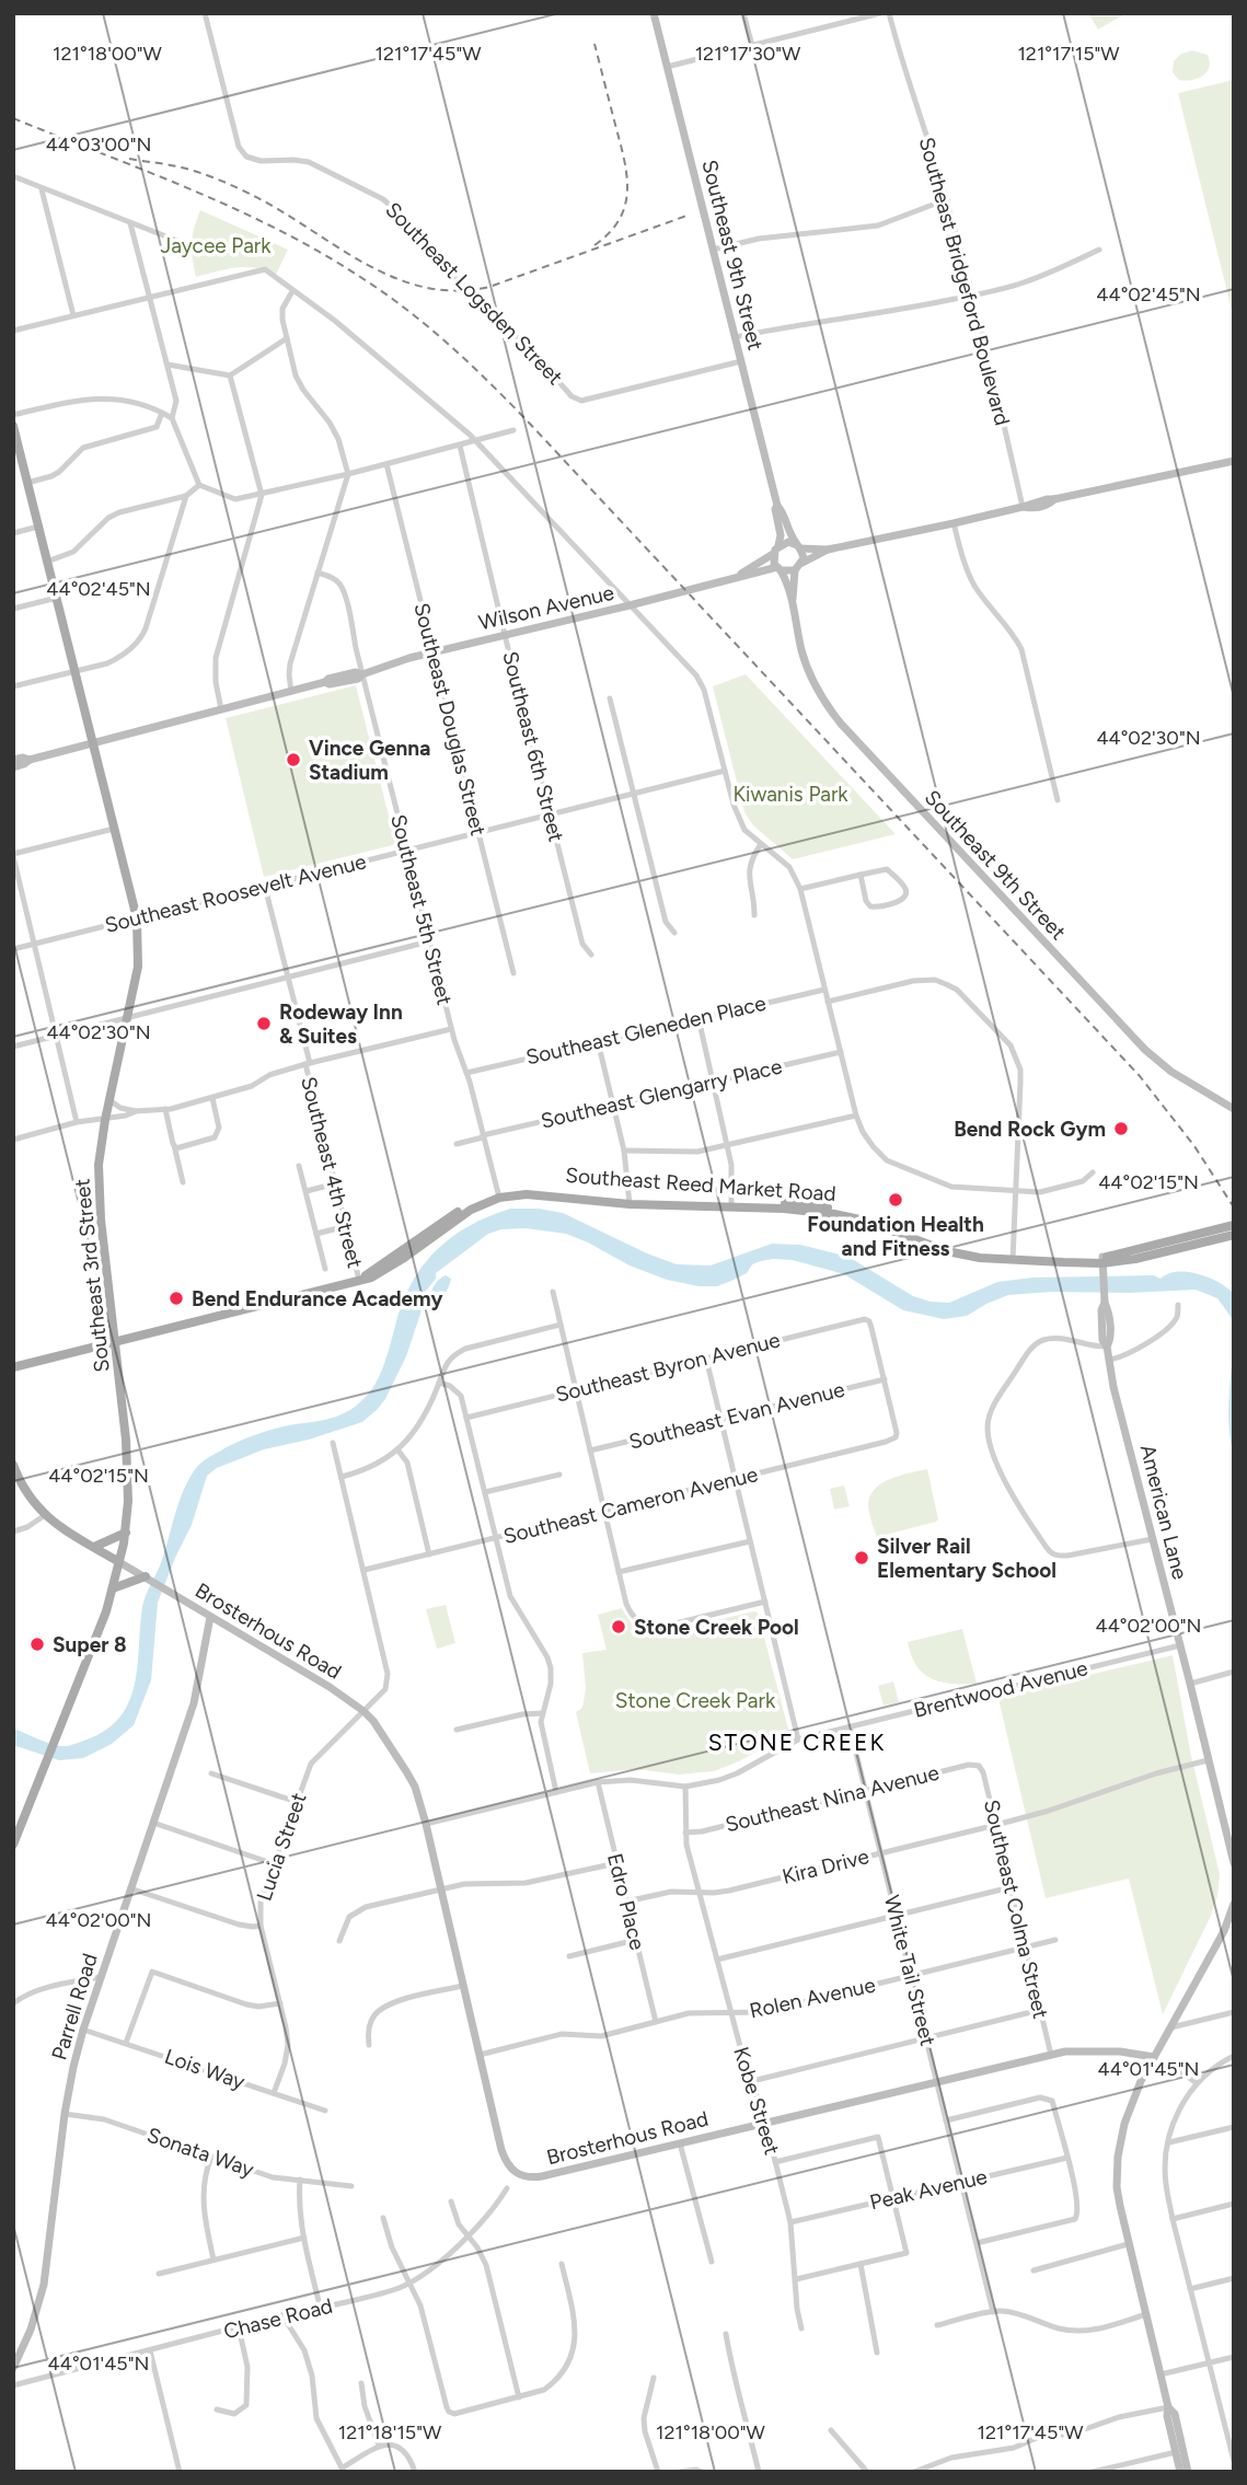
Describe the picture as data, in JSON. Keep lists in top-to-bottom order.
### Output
{
  "streets": {
    "main road": ["Southeast Reed Market Road", "Southeast 3rd Street"],
    "street": [
      "Southeast 9th Street",
      "Southeast Bridgeford Boulevard",
      "Southeast Logsden Street",
      "Wilson Avenue",
      "Southeast Douglas Street",
      "Southeast 6th Street",
      "Southeast Roosevelt Avenue",
      "Southeast 5th Street",
      "Southeast Gleneden Place",
      "Southeast Glengarry Place",
      "Southeast 4th Street",
      "Southeast Byron Avenue",
      "Southeast Evan Avenue",
      "Southeast Cameron Avenue",
      "American Lane",
      "Brosterhous Road",
      "Brentwood Avenue",
      "Southeast Nina Avenue",
      "Lucia Street",
      "Kira Drive",
      "Edro Place",
      "Southeast Colma Street",
      "White Tail Street",
      "Rolen Avenue",
      "Parrell Road",
      "Lois Way",
      "Kobe Street",
      "Sonata Way",
      "Peak Avenue",
      "Chase Road"
    ]
  },
  "crossings": [
    ["Southeast 9th Street", "Southeast Logsden Street"],
    ["Southeast 9th Street", "Wilson Avenue"],
    ["Wilson Avenue", "Southeast Douglas Street"],
    ["Wilson Avenue", "Southeast 6th Street"],
    ["Wilson Avenue", "Southeast 5th Street"],
    ["Wilson Avenue", "Southeast 3rd Street"],
    ["Southeast Douglas Street", "Southeast Roosevelt Avenue"],
    ["Southeast 6th Street", "Southeast Roosevelt Avenue"],
    ["Southeast Roosevelt Avenue", "Southeast 5th Street"],
    ["Southeast Roosevelt Avenue", "Southeast 4th Street"],
    ["Southeast Roosevelt Avenue", "Southeast 3rd Street"],
    ["Southeast 5th Street", "Southeast Gleneden Place"],
    ["Southeast 5th Street", "Southeast Glengarry Place"],
    ["Southeast 5th Street", "Southeast Reed Market Road"],
    ["Southeast 4th Street", "Southeast Reed Market Road"],
    ["Southeast Reed Market Road", "Southeast 3rd Street"],
    ["Southeast Reed Market Road", "American Lane"],
    ["Southeast 3rd Street", "Brosterhous Road"],
    ["Southeast Byron Avenue", "Southeast Evan Avenue"],
    ["Southeast Byron Avenue", "Southeast Cameron Avenue"],
    ["Southeast Evan Avenue", "Southeast Cameron Avenue"],
    ["Southeast Cameron Avenue", "Lucia Street"],
    ["American Lane", "Brentwood Avenue"],
    ["American Lane", "Kira Drive"],
    ["Brosterhous Road", "Brentwood Avenue"],
    ["Brosterhous Road", "Lucia Street"],
    ["Brosterhous Road", "Southeast Colma Street"],
    ["Brosterhous Road", "White Tail Street"],
    ["Brosterhous Road", "Rolen Avenue"],
    ["Brosterhous Road", "Parrell Road"],
    ["Brosterhous Road", "Kobe Street"],
    ["Brentwood Avenue", "Edro Place"],
    ["Brentwood Avenue", "White Tail Street"],
    ["Brentwood Avenue", "Kobe Street"],
    ["Southeast Nina Avenue", "Southeast Colma Street"],
    ["Southeast Nina Avenue", "White Tail Street"],
    ["Southeast Nina Avenue", "Kobe Street"],
    ["Lucia Street", "Lois Way"],
    ["Kira Drive", "Edro Place"],
    ["Kira Drive", "Southeast Colma Street"],
    ["Kira Drive", "White Tail Street"],
    ["Kira Drive", "Kobe Street"],
    ["Edro Place", "Rolen Avenue"],
    ["Southeast Colma Street", "Rolen Avenue"],
    ["White Tail Street", "Rolen Avenue"],
    ["White Tail Street", "Peak Avenue"],
    ["Rolen Avenue", "Kobe Street"],
    ["Parrell Road", "Lois Way"],
    ["Parrell Road", "Sonata Way"],
    ["Kobe Street", "Peak Avenue"]
  ],
  "districts": ["STONE CREEK"],
  "parks": ["Jaycee Park", "Kiwanis Park", "Stone Creek Park"],
  "places": [
    "Vince Genna Stadium",
    "Rodeway Inn & Suites",
    "Bend Rock Gym",
    "Foundation Health and Fitness",
    "Bend Endurance Academy",
    "Silver Rail Elementary School",
    "Stone Creek Pool",
    "Super 8"
  ],
  "coordinates": [
    "121°17'45\"W",
    "121°18'00\"W",
    "121°17'30\"W",
    "121°17'15\"W",
    "44°03'00\"N",
    "44°02'45\"N",
    "44°02'30\"N",
    "44°02'15\"N",
    "44°02'00\"N",
    "44°01'45\"N",
    "121°18'15\"W"
  ]
}
